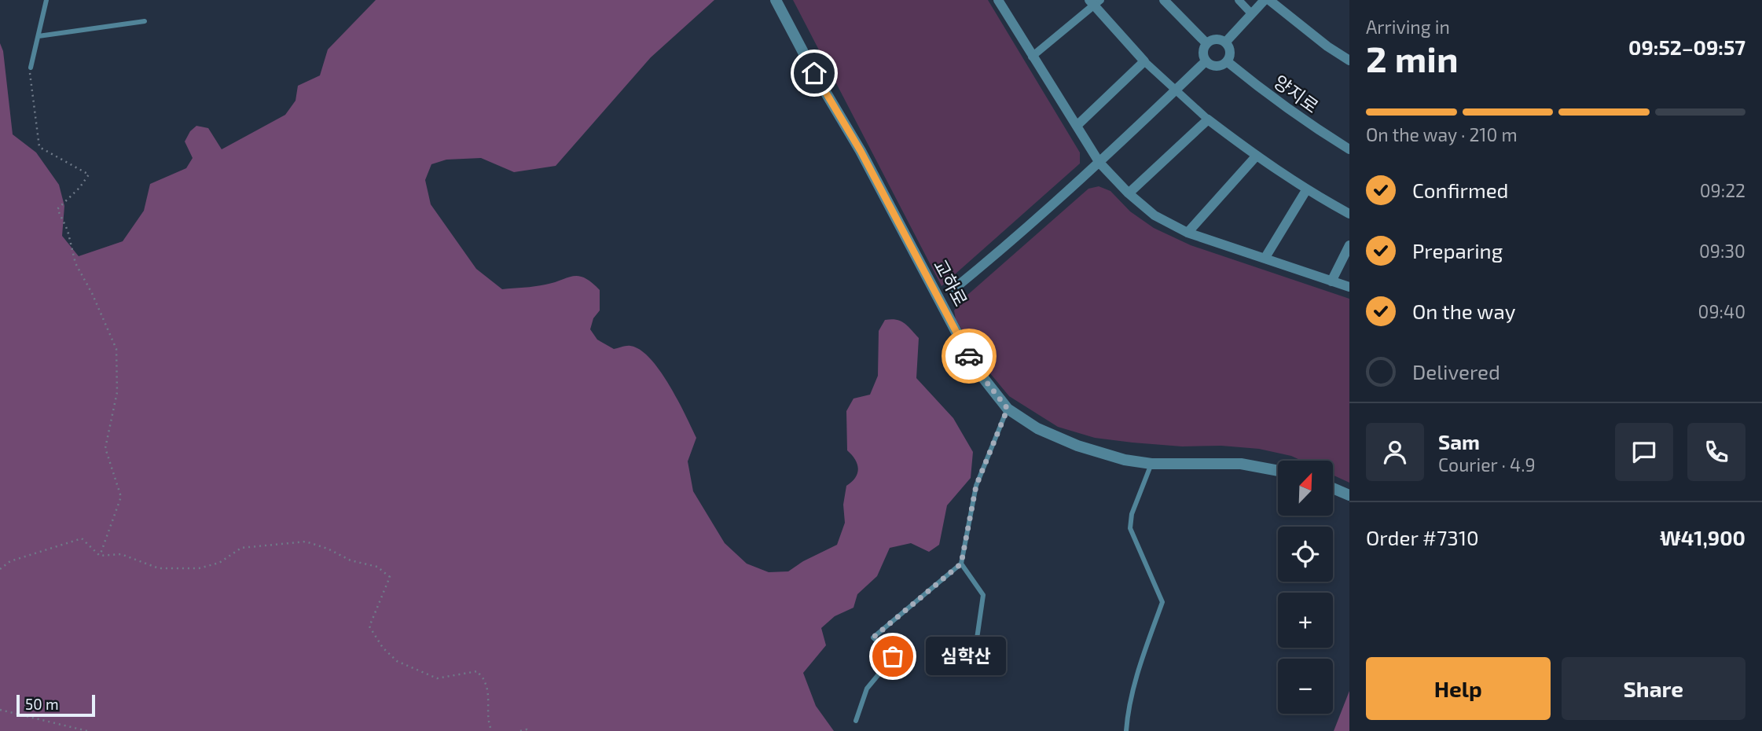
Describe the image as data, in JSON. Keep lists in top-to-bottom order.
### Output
{
  "streets": {
    "street": ["양지로", "교하로"]
  },
  "places": ["심학산"],
  "scale_bar": "50 m",
  "north": "top right",
  "page": {
    "heading": ["2 min", "Arriving in", "09:52–09:57"],
    "panel": [
      "Sam",
      "Courier · 4.9",
      "Order #7310",
      "₩41,900"
    ],
    "bar": "On the way · 210 m",
    "list": [
      ["Confirmed", "09:22"],
      ["Preparing", "09:30"],
      ["On the way", "09:40"],
      "Delivered"
    ],
    "map_buttons": ["+", "−"],
    "bubble": "심학산",
    "buttons": ["Help", "Share"],
    "scale": "50 m"
  }
}
